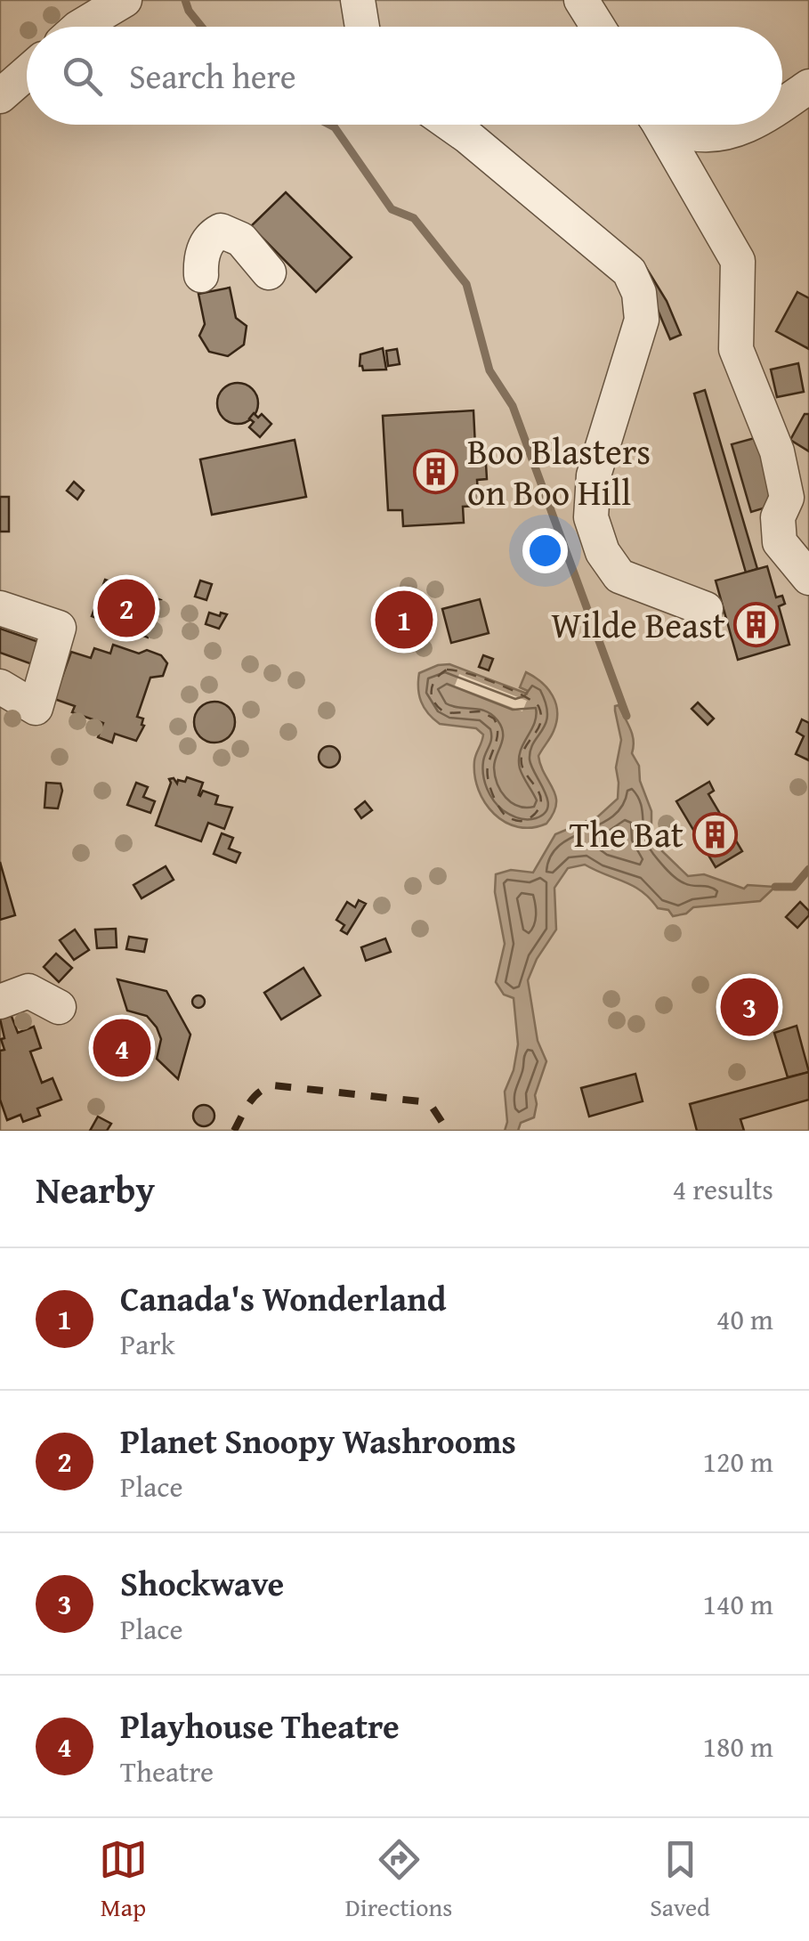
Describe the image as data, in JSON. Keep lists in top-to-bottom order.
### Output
{
  "places": {
    "building": ["Boo Blasters on Boo Hill", "Wilde Beast", "The Bat"]
  },
  "page": {
    "search": "Search here",
    "pins": [
      "2",
      "1",
      "3",
      "4"
    ],
    "heading": ["Nearby", "4 results"],
    "list": [
      {
        "mark": "1",
        "name": "Canada's Wonderland",
        "note": "Park",
        "value": "40 m"
      },
      {
        "mark": "2",
        "name": "Planet Snoopy Washrooms",
        "note": "Place",
        "value": "120 m"
      },
      {
        "mark": "3",
        "name": "Shockwave",
        "note": "Place",
        "value": "140 m"
      },
      {
        "mark": "4",
        "name": "Playhouse Theatre",
        "note": "Theatre",
        "value": "180 m"
      }
    ],
    "nav": ["Map", "Directions", "Saved"]
  }
}
